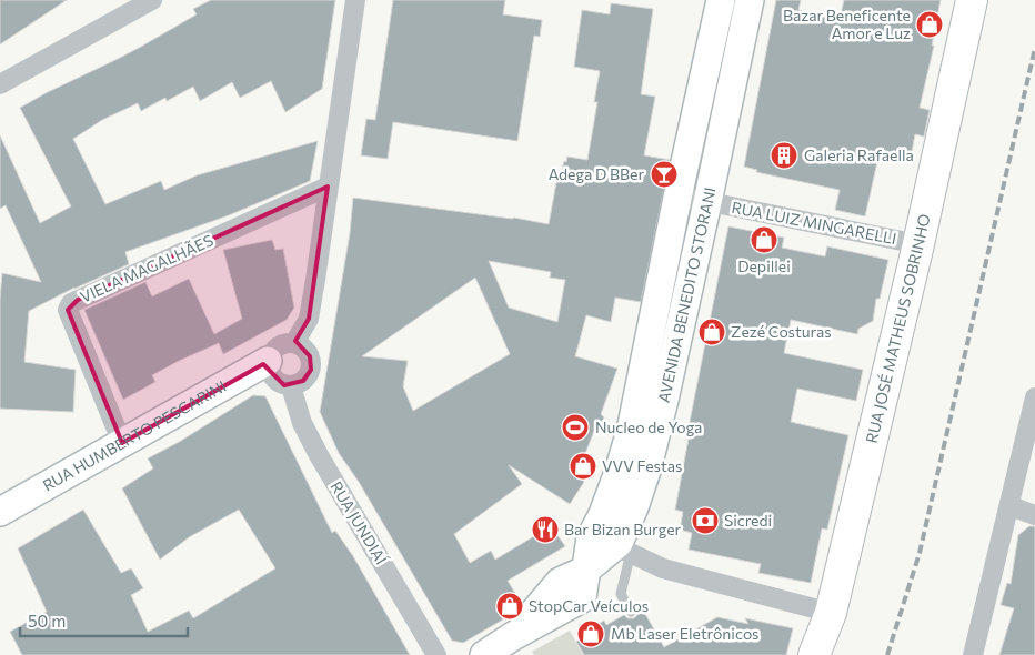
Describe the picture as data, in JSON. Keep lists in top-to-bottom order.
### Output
{
  "streets": {
    "main road": ["AVENIDA BENEDITO STORANI", "RUA JOSÉ MATHEUS SOBRINHO", "RUA HUMBERTO PESCARINI"],
    "street": ["RUA LUIZ MINGARELLI", "VIELA MAGALHÃES", "RUA JUNDIAÍ"]
  },
  "crossings": [
    ["RUA LUIZ MINGARELLI", "AVENIDA BENEDITO STORANI"],
    ["RUA LUIZ MINGARELLI", "RUA JOSÉ MATHEUS SOBRINHO"],
    ["VIELA MAGALHÃES", "RUA HUMBERTO PESCARINI"],
    ["RUA HUMBERTO PESCARINI", "RUA JUNDIAÍ"]
  ],
  "places": {
    "shop": [
      "Bazar Beneficente Amor e Luz",
      "Depillei",
      "Zezé Costuras",
      "VVV Festas",
      "StopCar Veículos",
      "Mb Laser Eletrônicos"
    ],
    "building": ["Galeria Rafaella"],
    "bar": ["Adega D BBer"],
    "sports": ["Nucleo de Yoga"],
    "bank": ["Sicredi"],
    "restaurant": ["Bar Bizan Burger"]
  },
  "scale_bar": "50 m"
}
